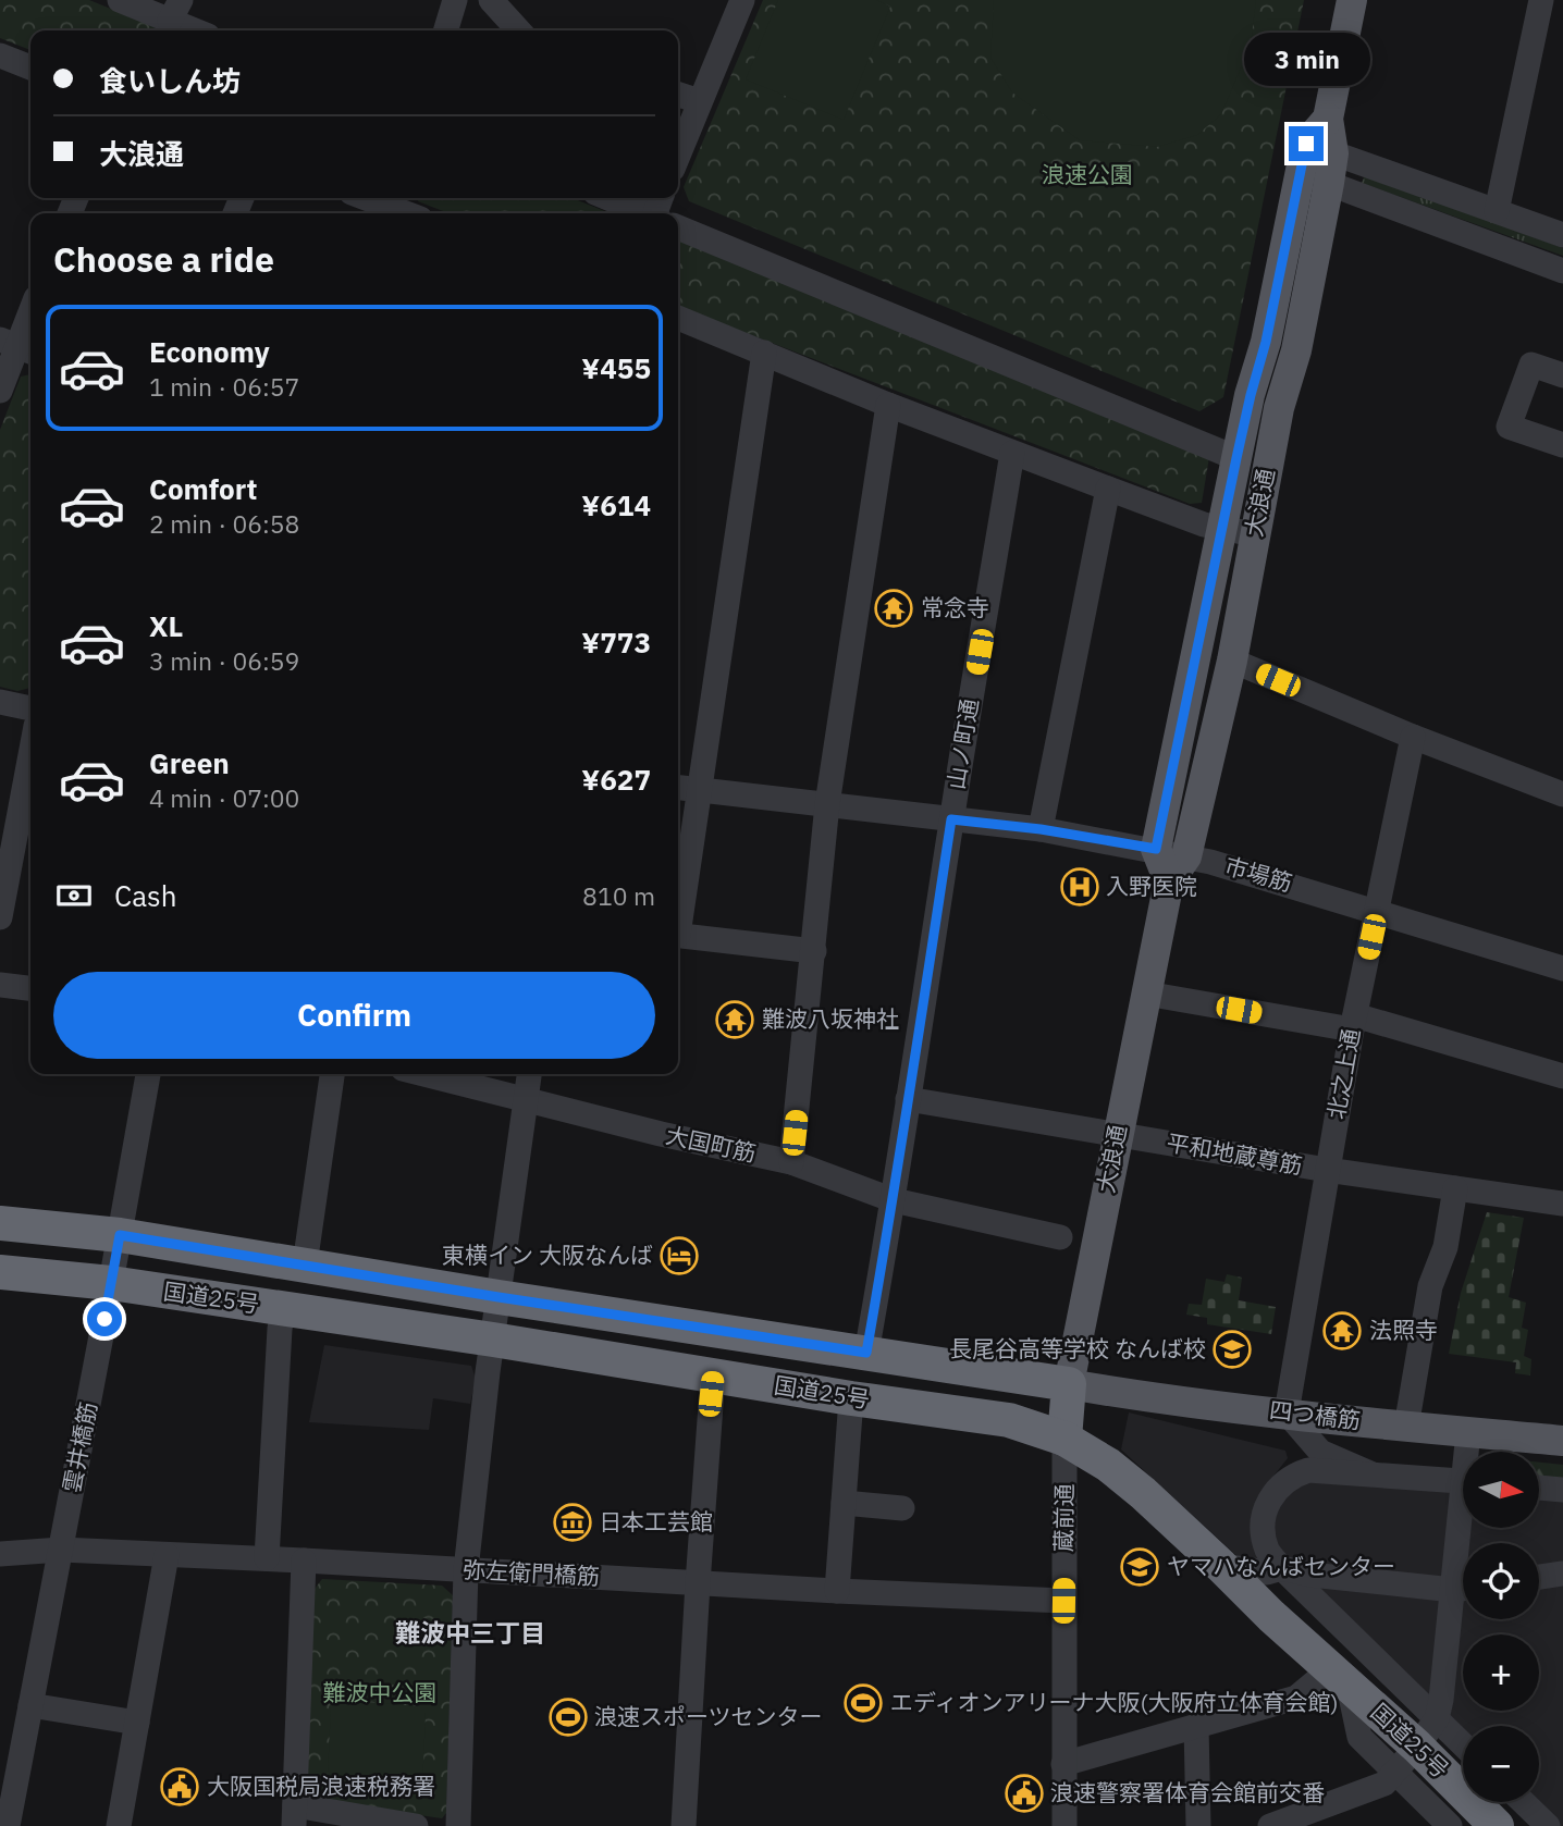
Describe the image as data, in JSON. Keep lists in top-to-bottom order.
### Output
{
  "streets": {
    "highway": ["大浪通", "国道25号"],
    "main road": ["四つ橋筋"],
    "street": [
      "山ノ町通",
      "市場筋",
      "北之上通",
      "大国町筋",
      "平和地蔵尊筋",
      "雲井橋筋",
      "蔵前通",
      "弥左衛門橋筋"
    ]
  },
  "crossings": [
    ["大浪通", "市場筋"],
    ["大浪通", "平和地蔵尊筋"],
    ["大浪通", "国道25号"],
    ["大浪通", "四つ橋筋"],
    ["大浪通", "蔵前通"],
    ["山ノ町通", "市場筋"],
    ["山ノ町通", "大国町筋"],
    ["山ノ町通", "平和地蔵尊筋"],
    ["山ノ町通", "国道25号"],
    ["市場筋", "北之上通"],
    ["北之上通", "平和地蔵尊筋"],
    ["北之上通", "四つ橋筋"],
    ["国道25号", "四つ橋筋"],
    ["国道25号", "雲井橋筋"],
    ["国道25号", "蔵前通"],
    ["雲井橋筋", "弥左衛門橋筋"],
    ["蔵前通", "弥左衛門橋筋"]
  ],
  "districts": ["難波中三丁目"],
  "parks": ["浪速公園", "難波中公園"],
  "places": {
    "temple": ["常念寺", "難波八坂神社", "法照寺"],
    "hospital": ["入野医院"],
    "hotel": ["東横イン 大阪なんば"],
    "school or university": ["長尾谷高等学校 なんば校", "ヤマハなんばセンター"],
    "museum": ["日本工芸館"],
    "sports": ["エディオンアリーナ大阪(大阪府立体育会館)", "浪速スポーツセンター"],
    "public building": ["大阪国税局浪速税務署", "浪速警察署体育会館前交番"]
  },
  "north": "right",
  "page": {
    "banner": ["食いしん坊", "大浪通"],
    "bubble": "3 min",
    "heading": "Choose a ride",
    "list": [
      {
        "name": "Economy",
        "note": "1 min · 06:57",
        "value": "¥455"
      },
      {
        "name": "Comfort",
        "note": "2 min · 06:58",
        "value": "¥614"
      },
      {
        "name": "XL",
        "note": "3 min · 06:59",
        "value": "¥773"
      },
      {
        "name": "Green",
        "note": "4 min · 07:00",
        "value": "¥627"
      }
    ],
    "pay": ["Cash", "810 m"],
    "buttons": "Confirm",
    "map_buttons": ["+", "−"]
  }
}
